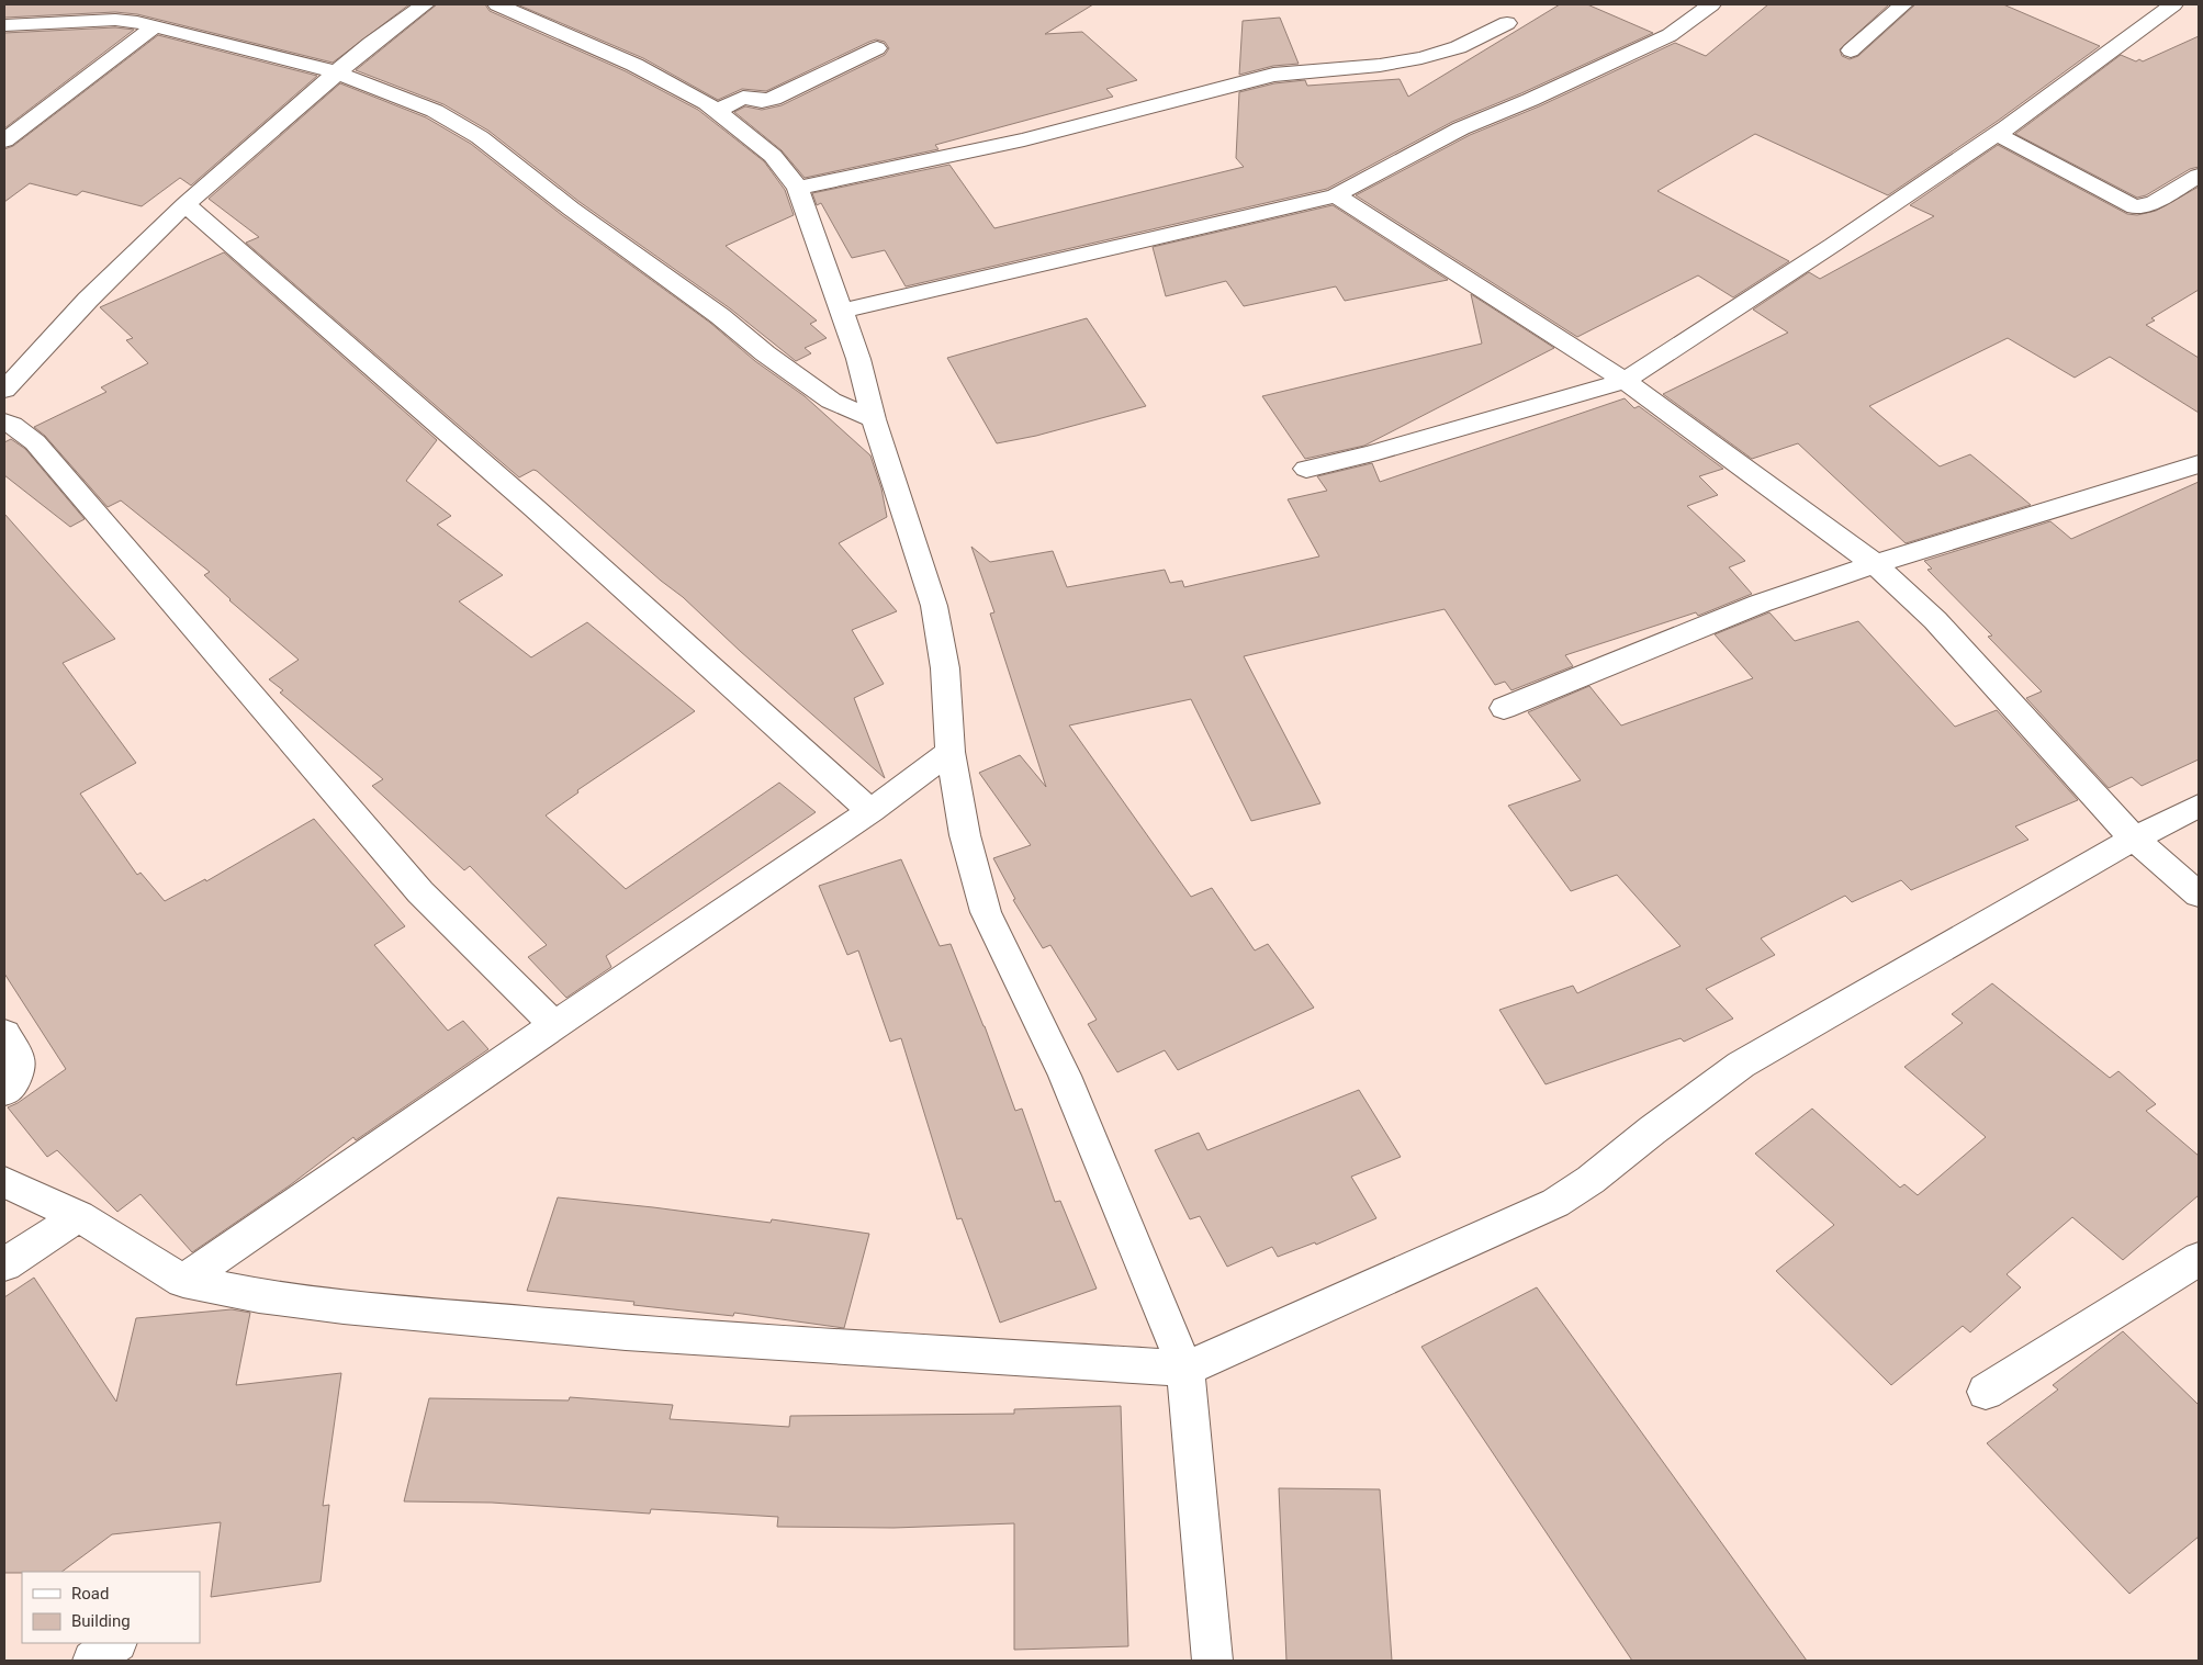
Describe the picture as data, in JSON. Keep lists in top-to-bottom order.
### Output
{
  "legend": ["Road", "Building"]
}
